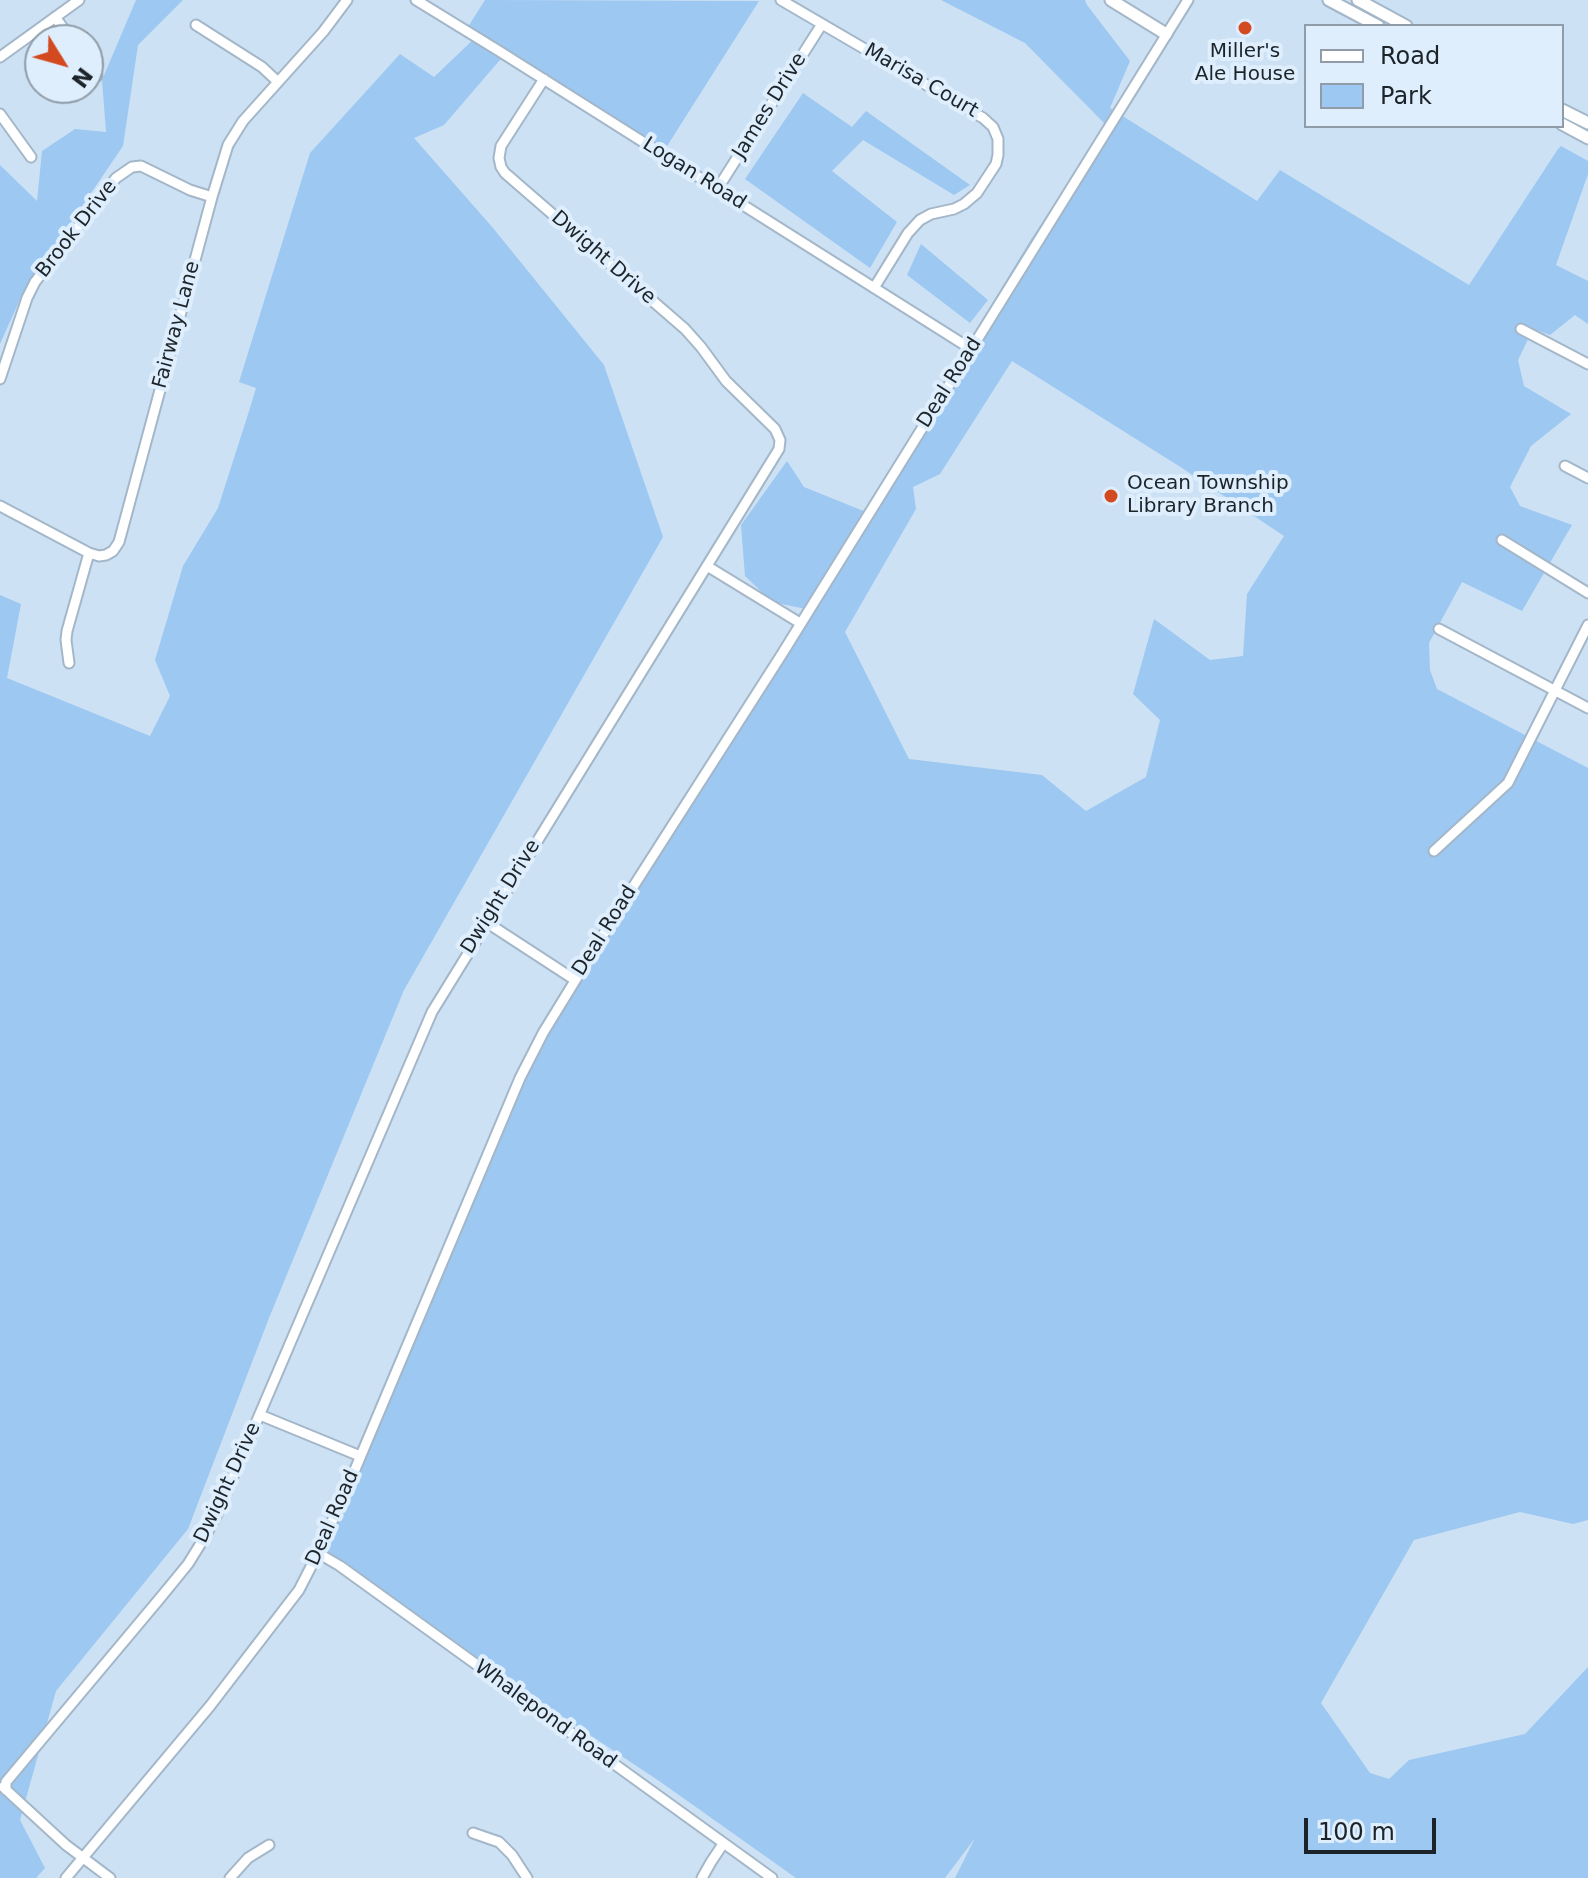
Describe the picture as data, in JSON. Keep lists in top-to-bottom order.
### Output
{
  "streets": {
    "street": [
      "Marisa Court",
      "James Drive",
      "Logan Road",
      "Brook Drive",
      "Dwight Drive",
      "Fairway Lane",
      "Deal Road",
      "Whalepond Road"
    ]
  },
  "crossings": [
    ["Marisa Court", "James Drive"],
    ["Marisa Court", "Logan Road"],
    ["James Drive", "Logan Road"],
    ["Logan Road", "Dwight Drive"],
    ["Logan Road", "Deal Road"],
    ["Brook Drive", "Fairway Lane"],
    ["Deal Road", "Whalepond Road"]
  ],
  "places": ["Miller's Ale House", "Ocean Township Library Branch"],
  "legend": ["Road", "Park"],
  "scale_bar": "100 m",
  "north": "bottom right"
}
